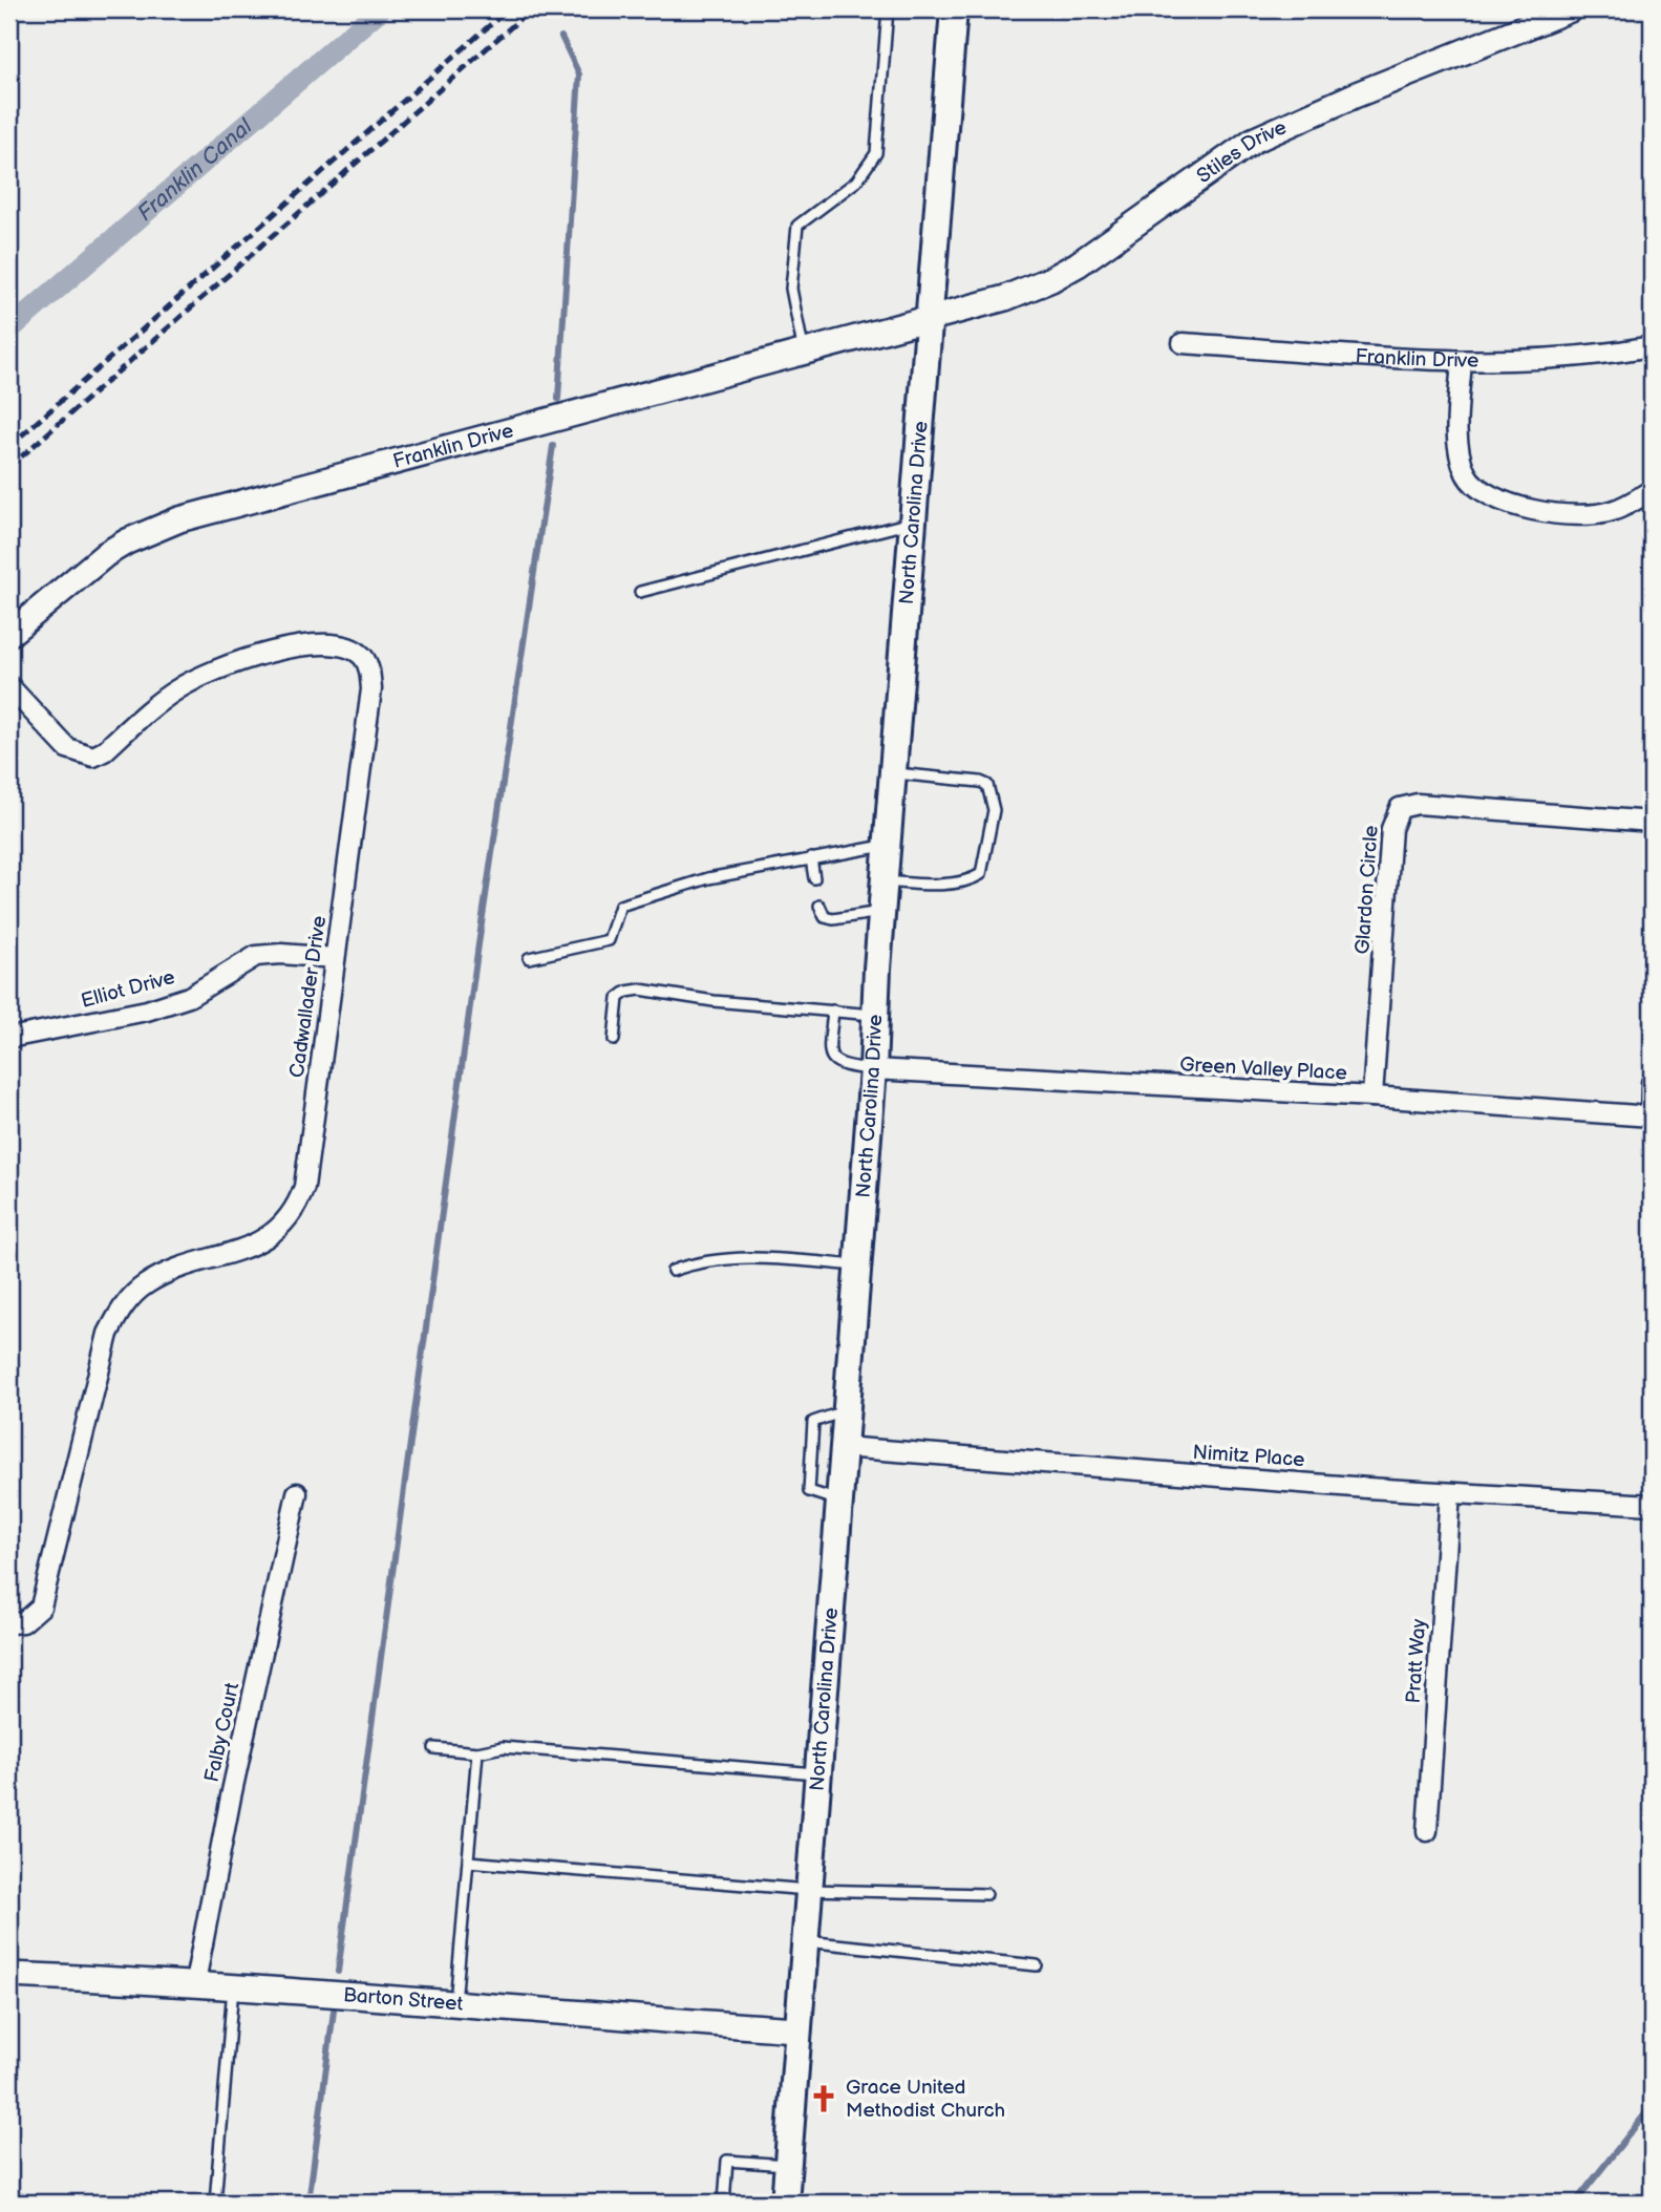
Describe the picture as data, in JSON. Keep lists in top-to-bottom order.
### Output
{
  "streets": {
    "main road": ["North Carolina Drive"],
    "street": [
      "Stiles Drive",
      "Franklin Drive",
      "Glardon Circle",
      "Elliot Drive",
      "Cadwallader Drive",
      "Green Valley Place",
      "Nimitz Place",
      "Pratt Way",
      "Falby Court",
      "Barton Street"
    ]
  },
  "crossings": [
    ["Stiles Drive", "Franklin Drive"],
    ["Stiles Drive", "North Carolina Drive"],
    ["Franklin Drive", "North Carolina Drive"],
    ["North Carolina Drive", "Green Valley Place"],
    ["North Carolina Drive", "Nimitz Place"],
    ["North Carolina Drive", "Barton Street"],
    ["Glardon Circle", "Green Valley Place"],
    ["Elliot Drive", "Cadwallader Drive"],
    ["Nimitz Place", "Pratt Way"],
    ["Falby Court", "Barton Street"]
  ],
  "water": ["Franklin Canal"],
  "places": {
    "church": ["Grace United Methodist Church"]
  }
}
